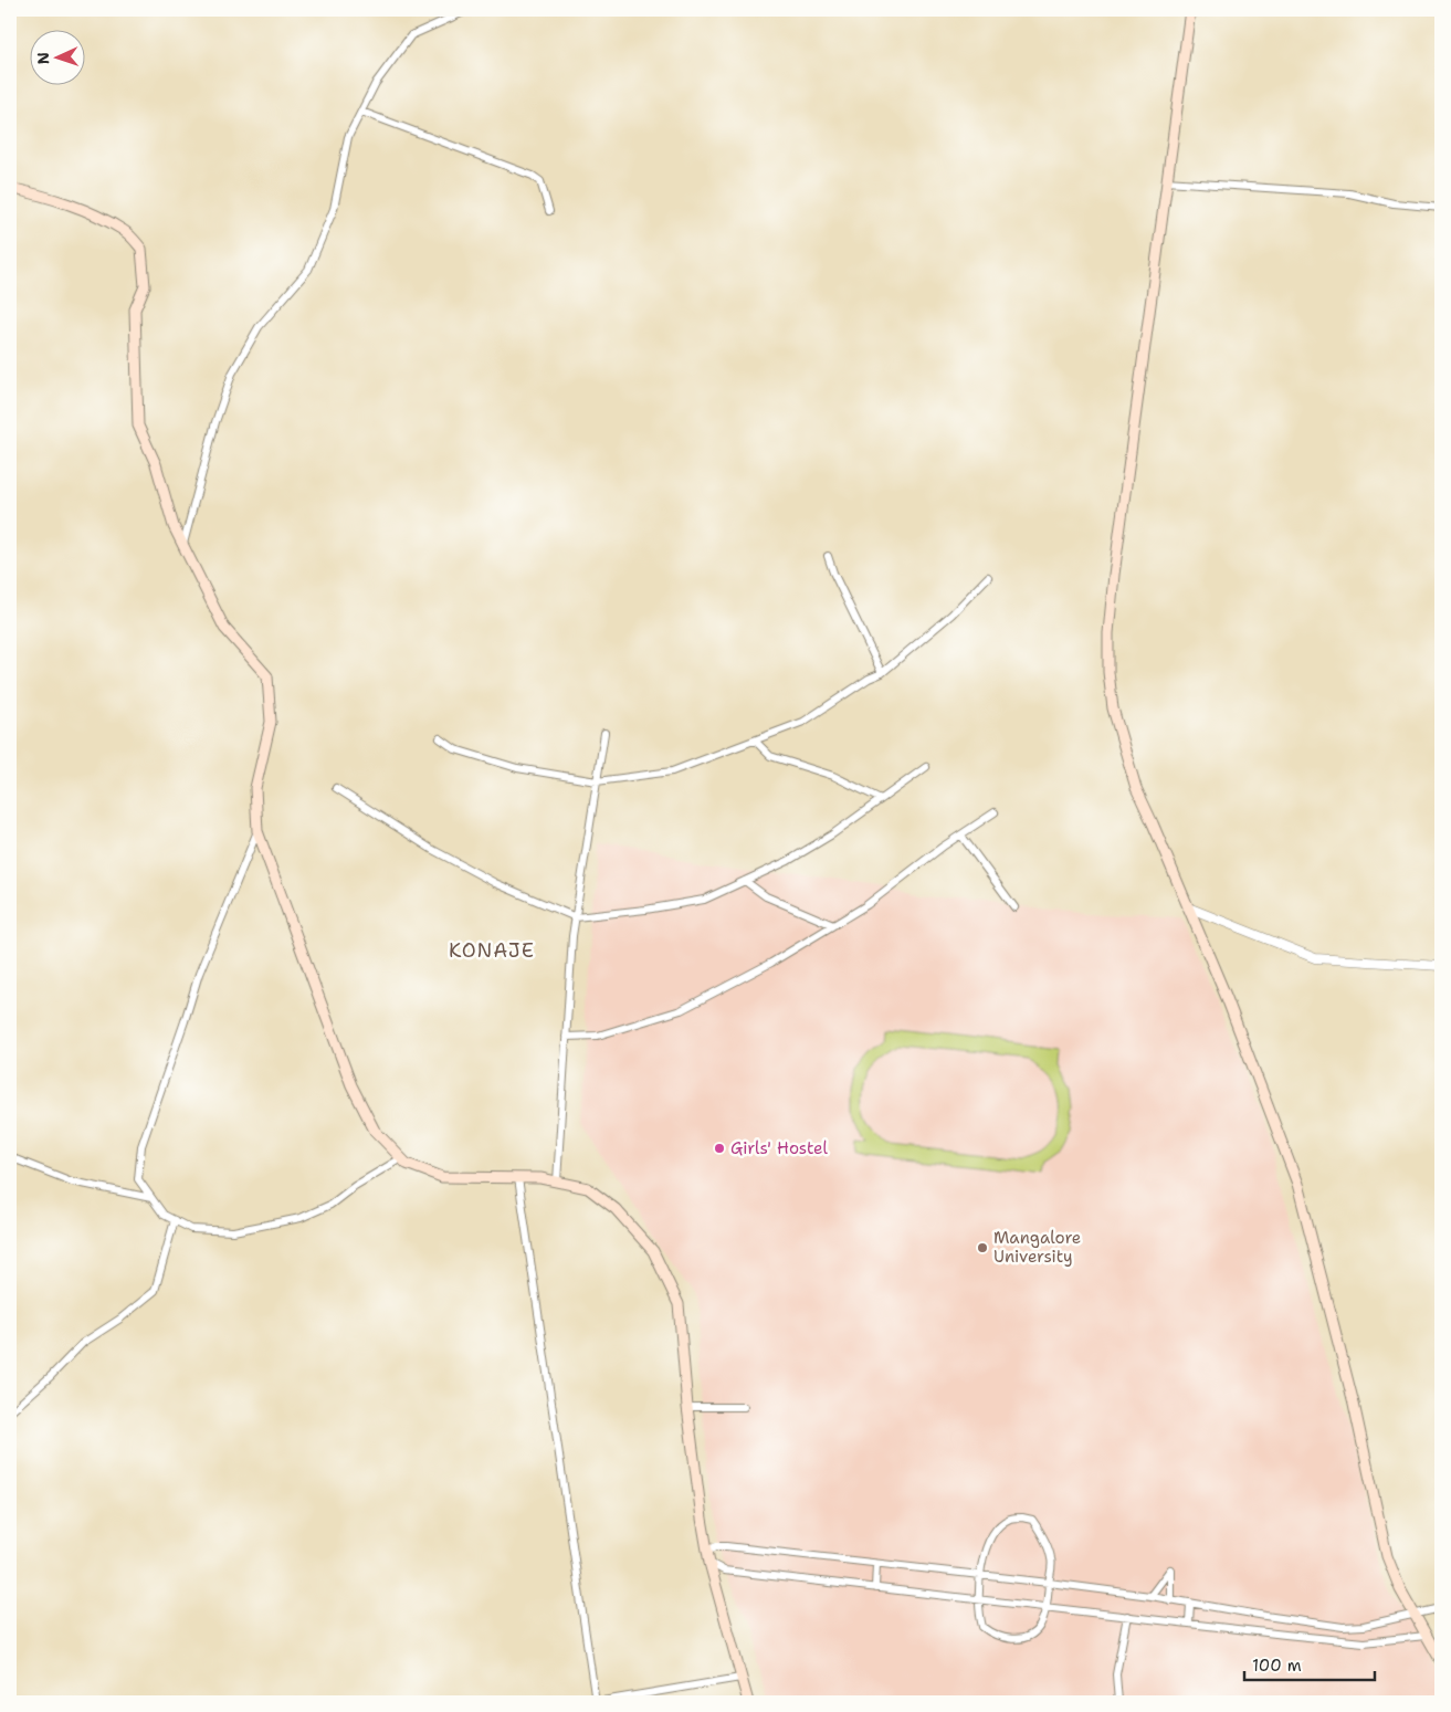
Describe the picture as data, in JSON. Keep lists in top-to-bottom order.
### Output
{
  "districts": ["KONAJE"],
  "places": ["Girls' Hostel", "Mangalore University"],
  "scale_bar": "100 m",
  "north": "left"
}
